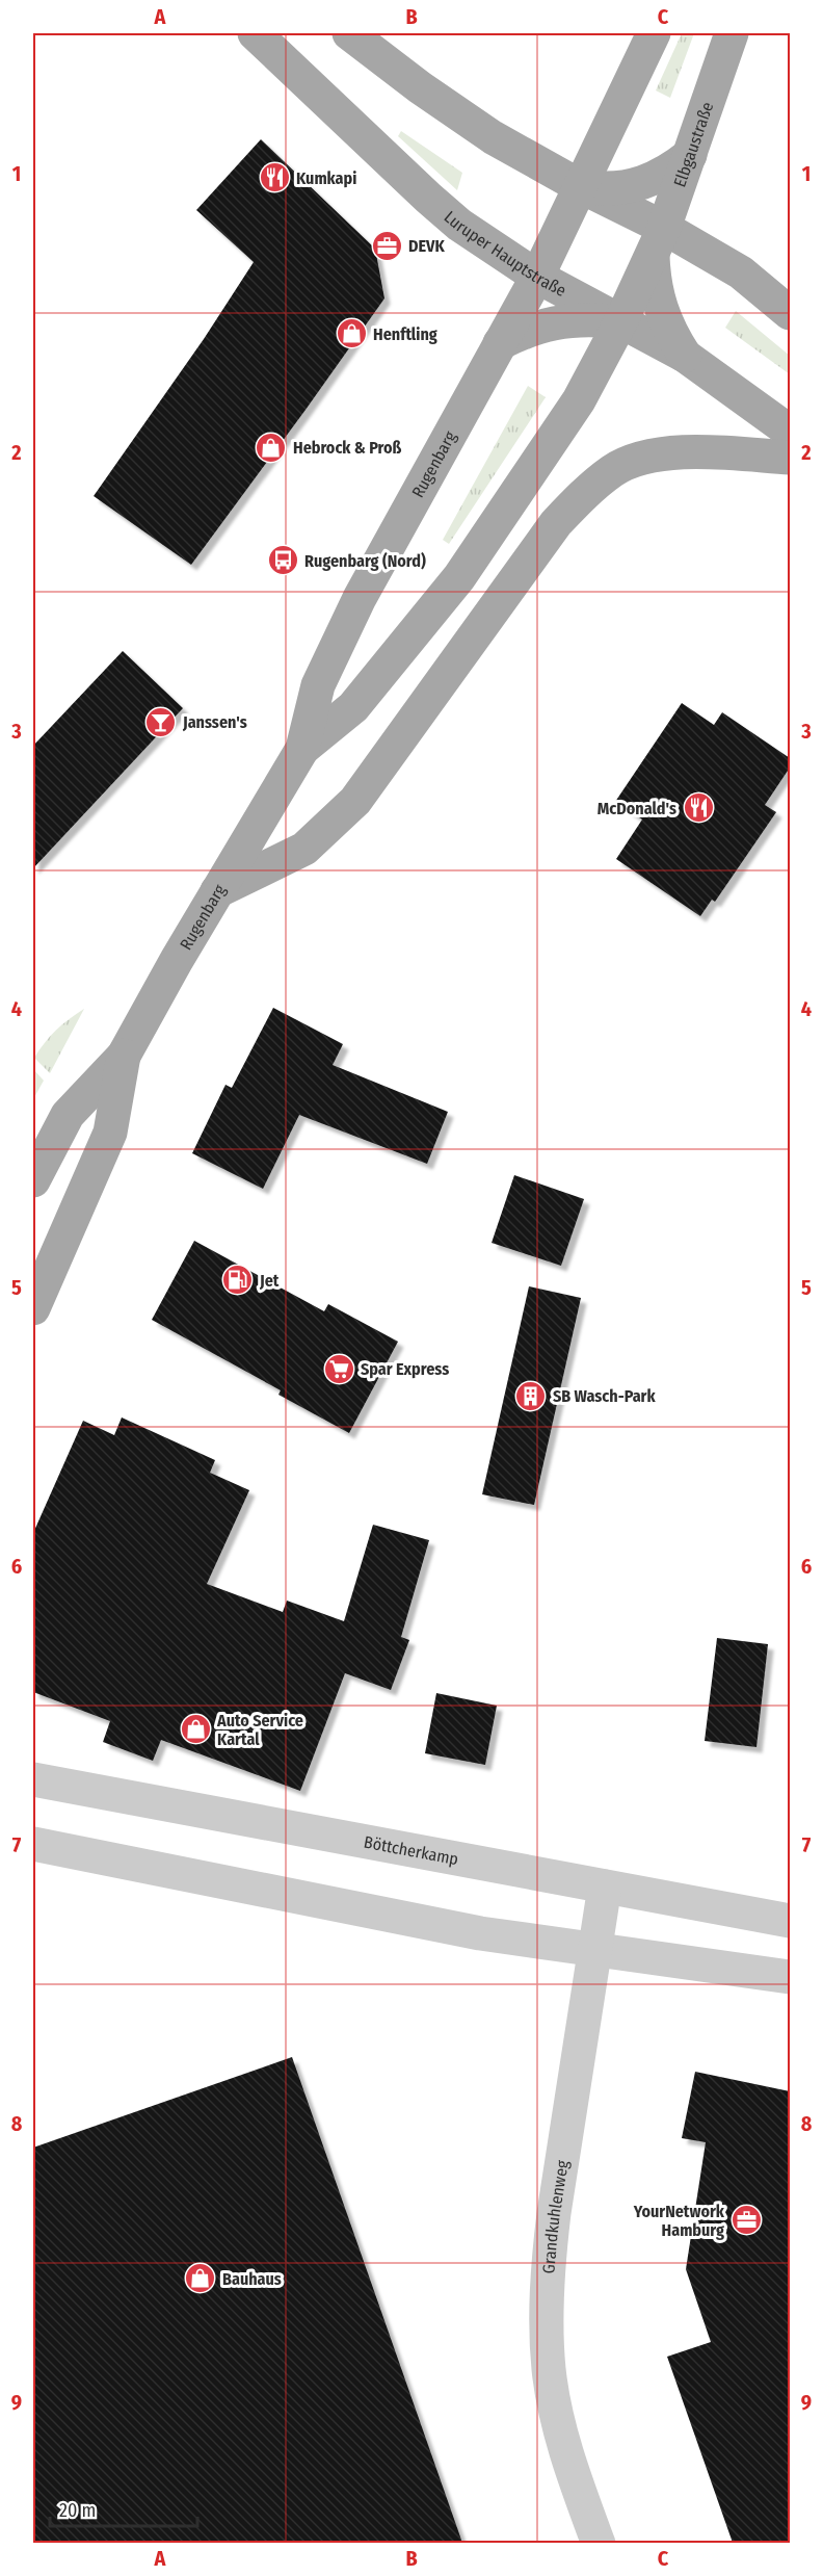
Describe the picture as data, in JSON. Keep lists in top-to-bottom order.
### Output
{
  "streets": {
    "main road": ["Elbgaustraße", "Luruper Hauptstraße", "Rugenbarg"],
    "street": ["Böttcherkamp", "Grandkuhlenweg"]
  },
  "crossings": [
    ["Elbgaustraße", "Rugenbarg"],
    ["Luruper Hauptstraße", "Rugenbarg"],
    ["Böttcherkamp", "Grandkuhlenweg"]
  ],
  "places": {
    "restaurant": ["Kumkapi", "McDonald's"],
    "office": ["DEVK", "YourNetwork Hamburg"],
    "shop": [
      "Henftling",
      "Hebrock & Proß",
      "Auto Service Kartal",
      "Bauhaus"
    ],
    "bus stop": ["Rugenbarg (Nord)"],
    "bar": ["Janssen's"],
    "fuel station": ["Jet"],
    "supermarket": ["Spar Express"],
    "building": ["SB Wasch-Park"]
  },
  "scale_bar": "20 m",
  "grid": {
    "columns": ["A", "B", "C"],
    "rows": [
      "1",
      "2",
      "3",
      "4",
      "5",
      "6",
      "7",
      "8",
      "9"
    ]
  }
}
